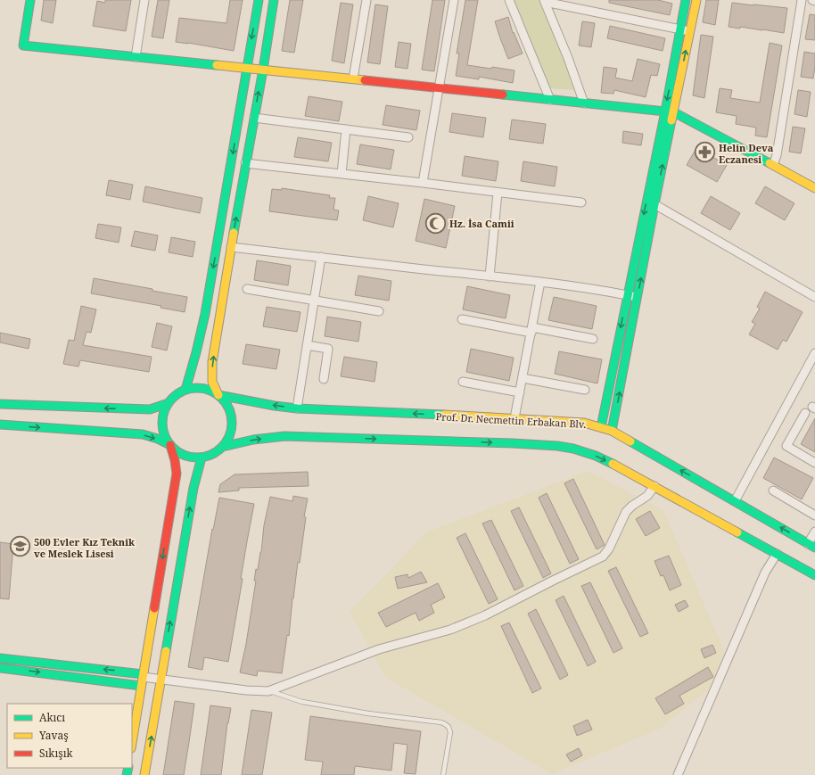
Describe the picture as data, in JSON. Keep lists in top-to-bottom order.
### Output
{
  "streets": {
    "street": ["Prof. Dr. Necmettin Erbakan Blv."]
  },
  "places": {
    "pharmacy": ["Helin Deva Eczanesi"],
    "mosque": ["Hz. İsa Camii"],
    "school or university": ["500 Evler Kız Teknik ve Meslek Lisesi"]
  },
  "legend": ["Akıcı", "Yavaş", "Sıkışık"]
}
